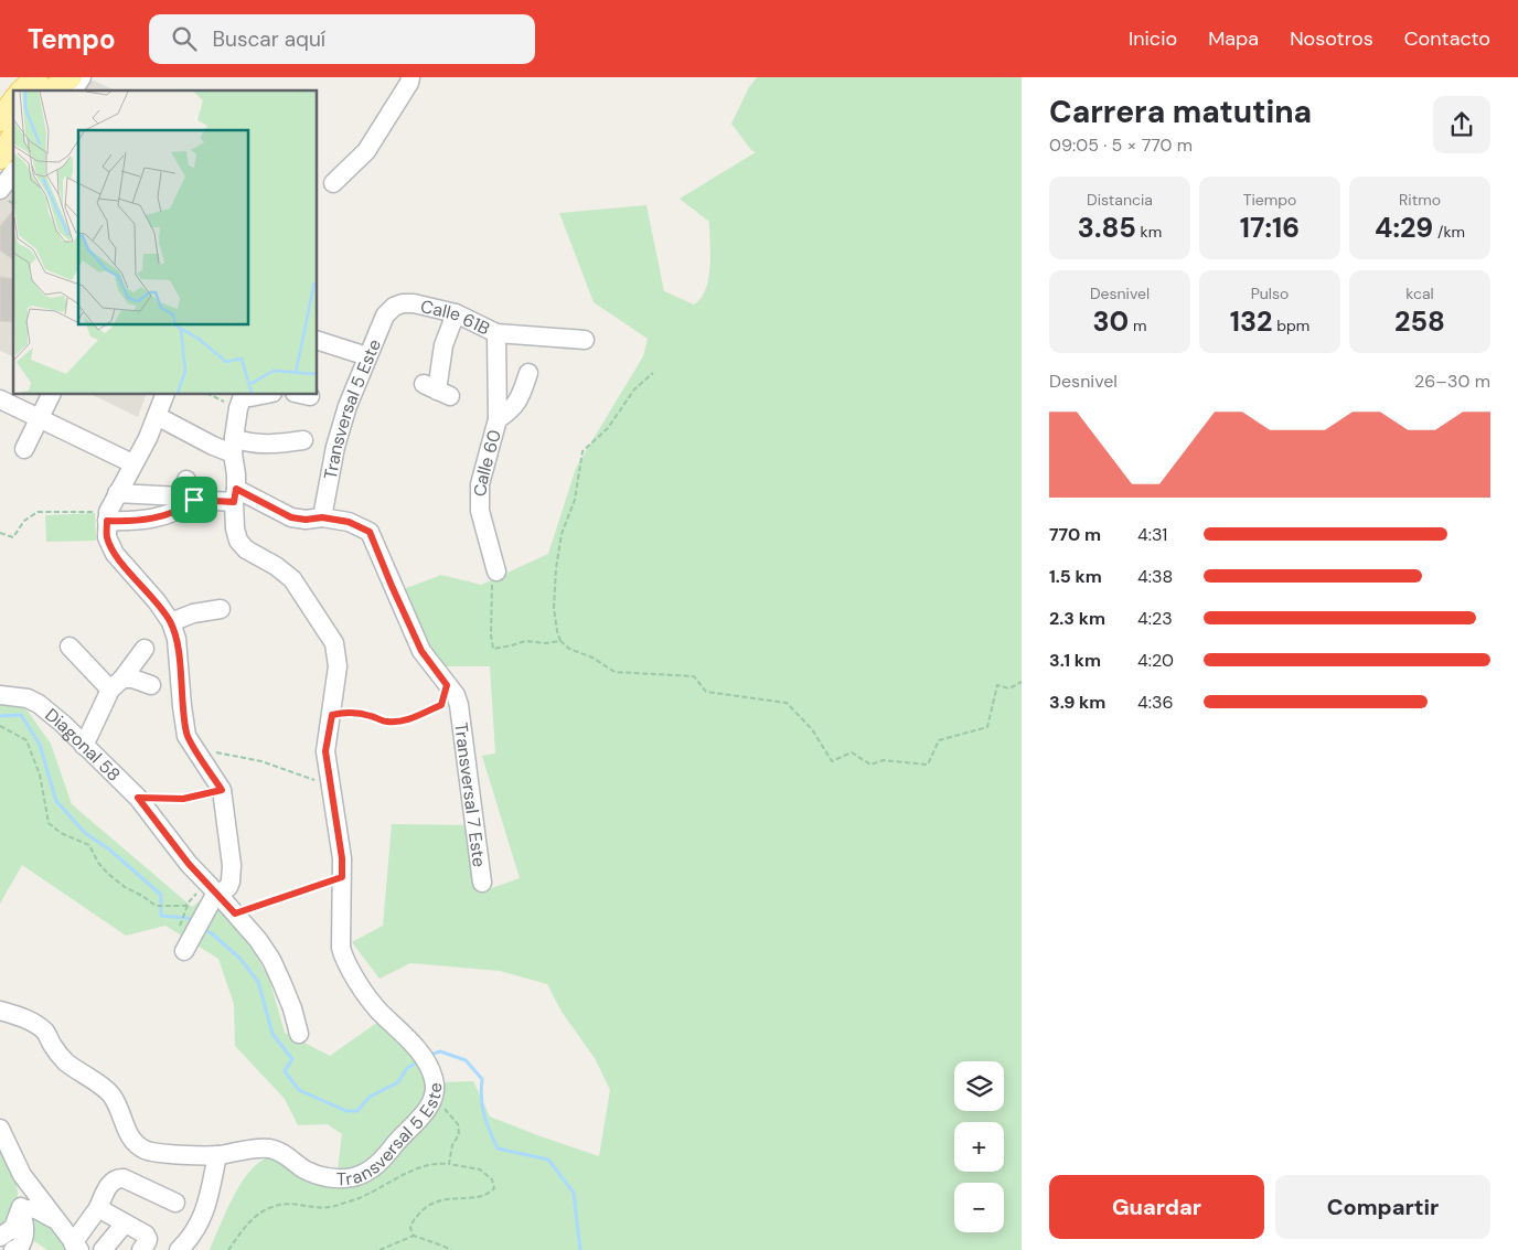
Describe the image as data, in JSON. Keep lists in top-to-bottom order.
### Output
{
  "streets": {
    "street": [
      "Calle 61B",
      "Transversal 5 Este",
      "Calle 60",
      "Diagonal 58",
      "Transversal 7 Este"
    ]
  },
  "crossings": [
    ["Calle 61B", "Transversal 5 Este"],
    ["Calle 61B", "Calle 60"],
    ["Transversal 5 Este", "Transversal 7 Este"]
  ],
  "page": {
    "header": "Tempo",
    "search": "Buscar aquí",
    "nav": [
      "Inicio",
      "Mapa",
      "Nosotros",
      "Contacto"
    ],
    "heading": ["Carrera matutina", "09:05 · 5 × 770 m"],
    "stats": [
      ["Distancia", "3.85 km"],
      ["Tiempo", "17:16"],
      ["Ritmo", "4:29 /km"],
      ["Desnivel", "30 m"],
      ["Pulso", "132 bpm"],
      ["kcal", "258"]
    ],
    "chart": ["Desnivel", "26–30 m"],
    "list": [
      {
        "name": "770 m",
        "note": "4:31"
      },
      {
        "name": "1.5 km",
        "note": "4:38"
      },
      {
        "name": "2.3 km",
        "note": "4:23"
      },
      {
        "name": "3.1 km",
        "note": "4:20"
      },
      {
        "name": "3.9 km",
        "note": "4:36"
      }
    ],
    "map_buttons": ["+", "−"],
    "buttons": ["Guardar", "Compartir"]
  }
}
